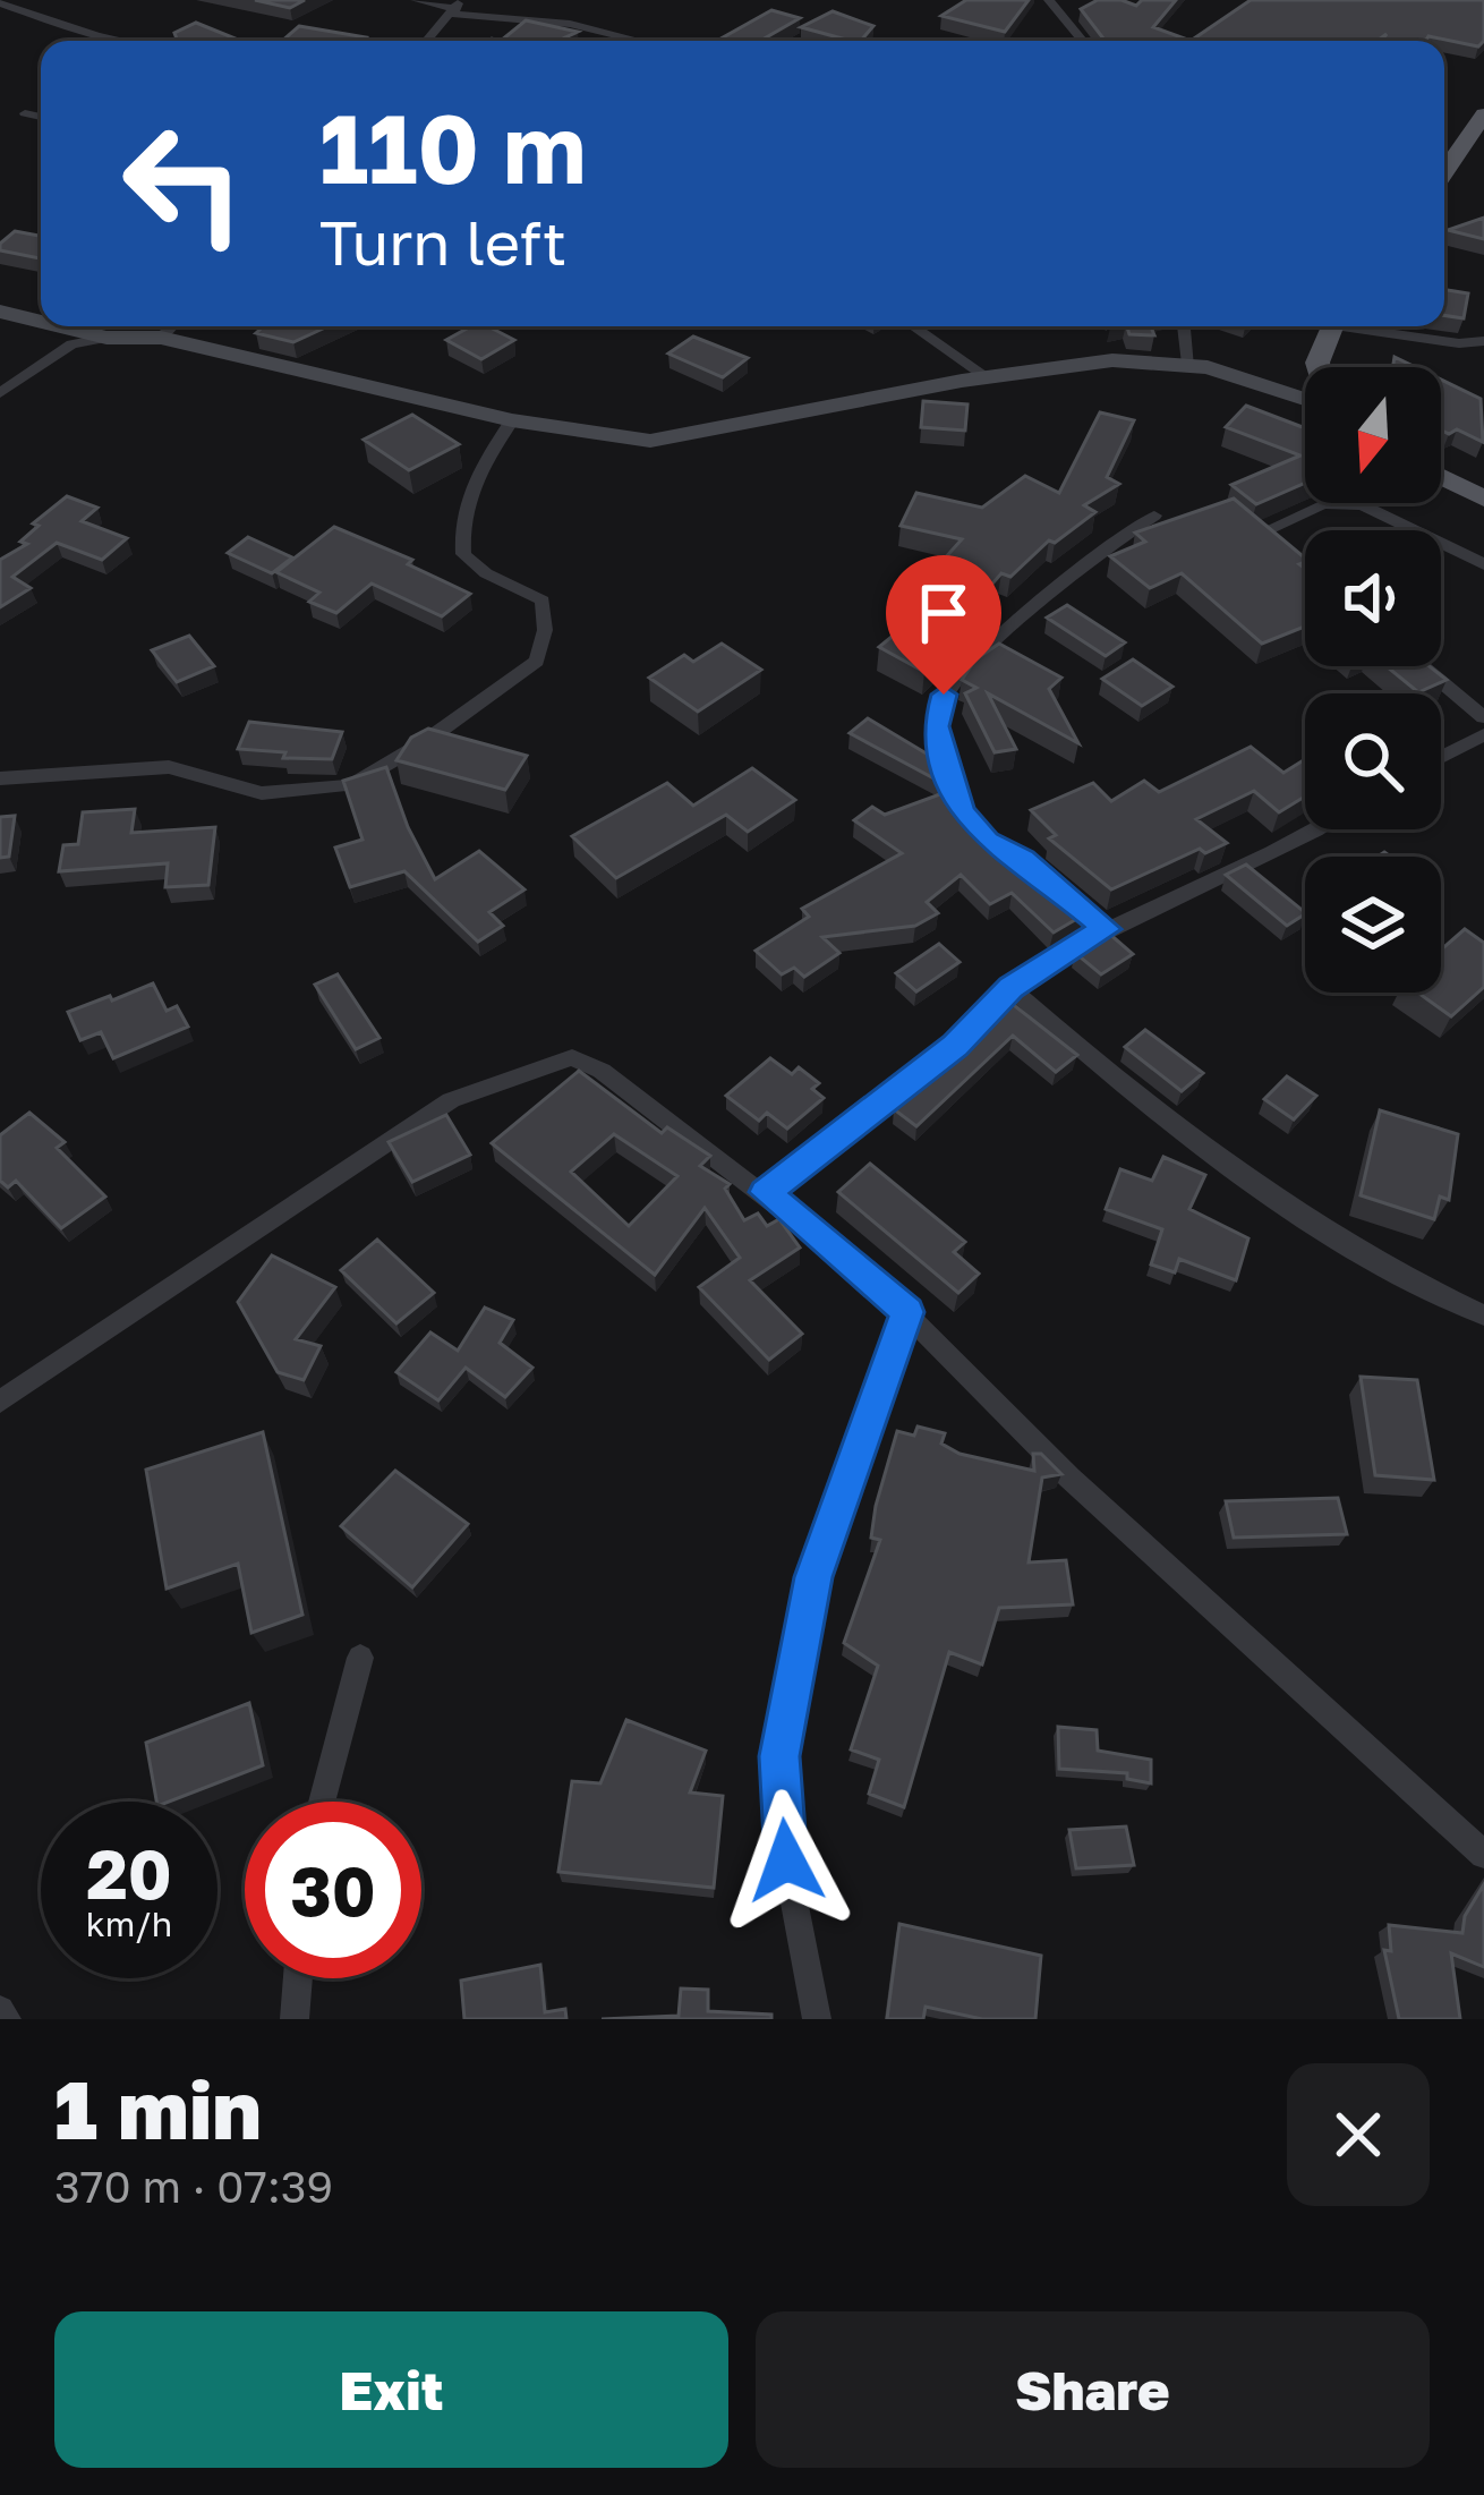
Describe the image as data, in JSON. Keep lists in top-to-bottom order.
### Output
{
  "north": "bottom",
  "page": {
    "turn": ["110 m", "Turn left"],
    "speed": "20 km/h",
    "limit": "30",
    "heading": ["1 min", "370 m · 07:39"],
    "buttons": ["Exit", "Share"]
  }
}
